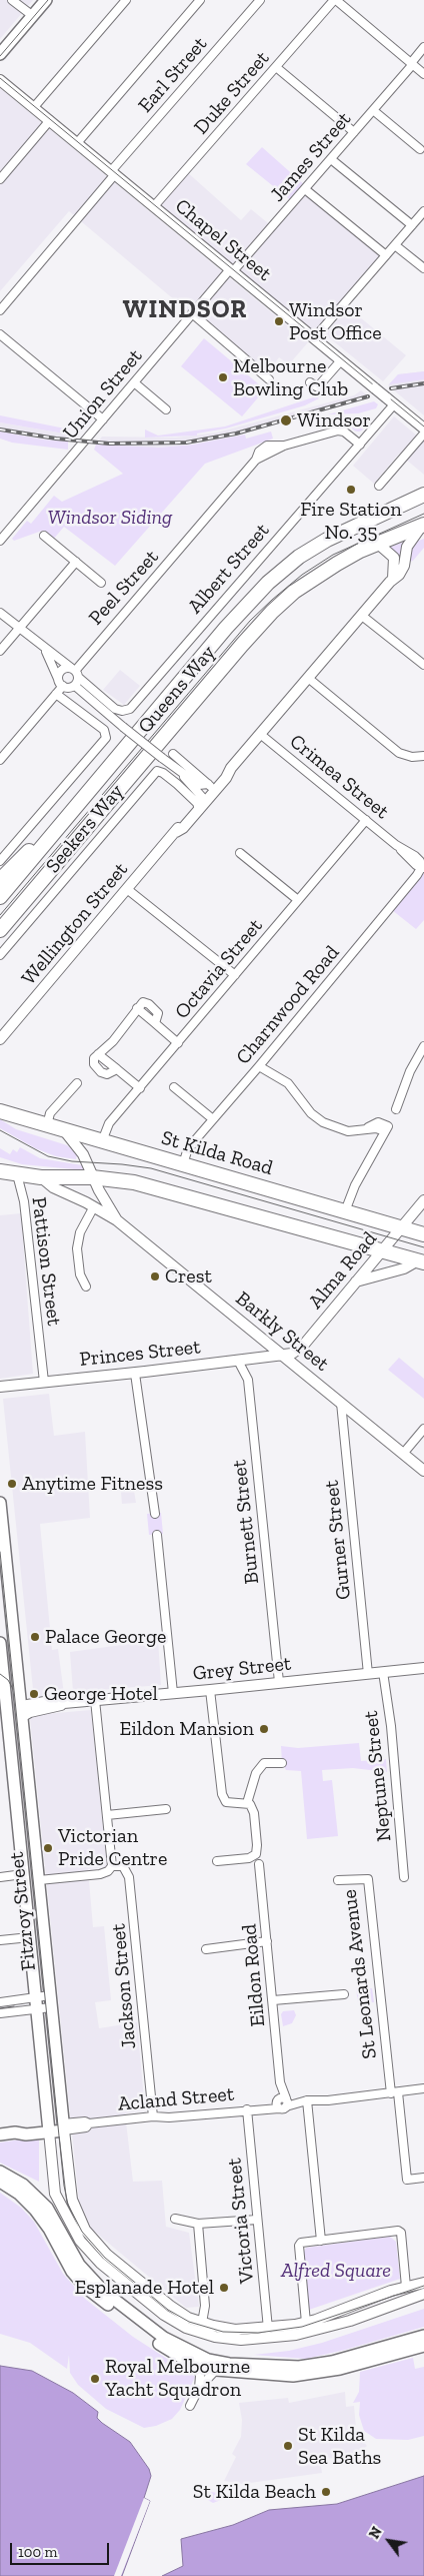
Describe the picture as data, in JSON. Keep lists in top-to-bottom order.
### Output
{
  "streets": {
    "highway": ["Queens Way", "St Kilda Road"],
    "main road": ["Fitzroy Street"],
    "street": [
      "Earl Street",
      "Duke Street",
      "James Street",
      "Chapel Street",
      "Union Street",
      "Albert Street",
      "Peel Street",
      "Crimea Street",
      "Seekers Way",
      "Wellington Street",
      "Octavia Street",
      "Charnwood Road",
      "Pattison Street",
      "Alma Road",
      "Barkly Street",
      "Princes Street",
      "Burnett Street",
      "Gurner Street",
      "Grey Street",
      "Neptune Street",
      "St Leonards Avenue",
      "Eildon Road",
      "Jackson Street",
      "Acland Street",
      "Victoria Street"
    ]
  },
  "crossings": [
    ["Earl Street", "Chapel Street"],
    ["Duke Street", "Chapel Street"],
    ["James Street", "Chapel Street"],
    ["James Street", "Union Street"],
    ["Chapel Street", "Union Street"],
    ["Chapel Street", "Albert Street"],
    ["Albert Street", "Peel Street"],
    ["Queens Way", "Wellington Street"],
    ["Crimea Street", "Wellington Street"],
    ["Crimea Street", "Octavia Street"],
    ["Crimea Street", "Charnwood Road"],
    ["Seekers Way", "Wellington Street"],
    ["Octavia Street", "St Kilda Road"],
    ["Charnwood Road", "St Kilda Road"],
    ["St Kilda Road", "Alma Road"],
    ["St Kilda Road", "Barkly Street"],
    ["Pattison Street", "Princes Street"],
    ["Alma Road", "Barkly Street"],
    ["Alma Road", "Princes Street"],
    ["Barkly Street", "Princes Street"],
    ["Barkly Street", "Gurner Street"],
    ["Princes Street", "Burnett Street"],
    ["Burnett Street", "Grey Street"],
    ["Gurner Street", "Grey Street"],
    ["Grey Street", "Neptune Street"],
    ["Grey Street", "Fitzroy Street"],
    ["Fitzroy Street", "Acland Street"],
    ["St Leonards Avenue", "Acland Street"],
    ["Eildon Road", "Acland Street"],
    ["Jackson Street", "Acland Street"],
    ["Acland Street", "Victoria Street"]
  ],
  "districts": ["WINDSOR"],
  "parks": ["Windsor Siding", "Alfred Square"],
  "places": [
    "Windsor Post Office",
    "Melbourne Bowling Club",
    "Windsor",
    "Fire Station No. 35",
    "Crest",
    "Anytime Fitness",
    "Palace George",
    "George Hotel",
    "Eildon Mansion",
    "Victorian Pride Centre",
    "Esplanade Hotel",
    "Royal Melbourne Yacht Squadron",
    "St Kilda Sea Baths",
    "St Kilda Beach"
  ],
  "scale_bar": "100 m",
  "north": "top left"
}
